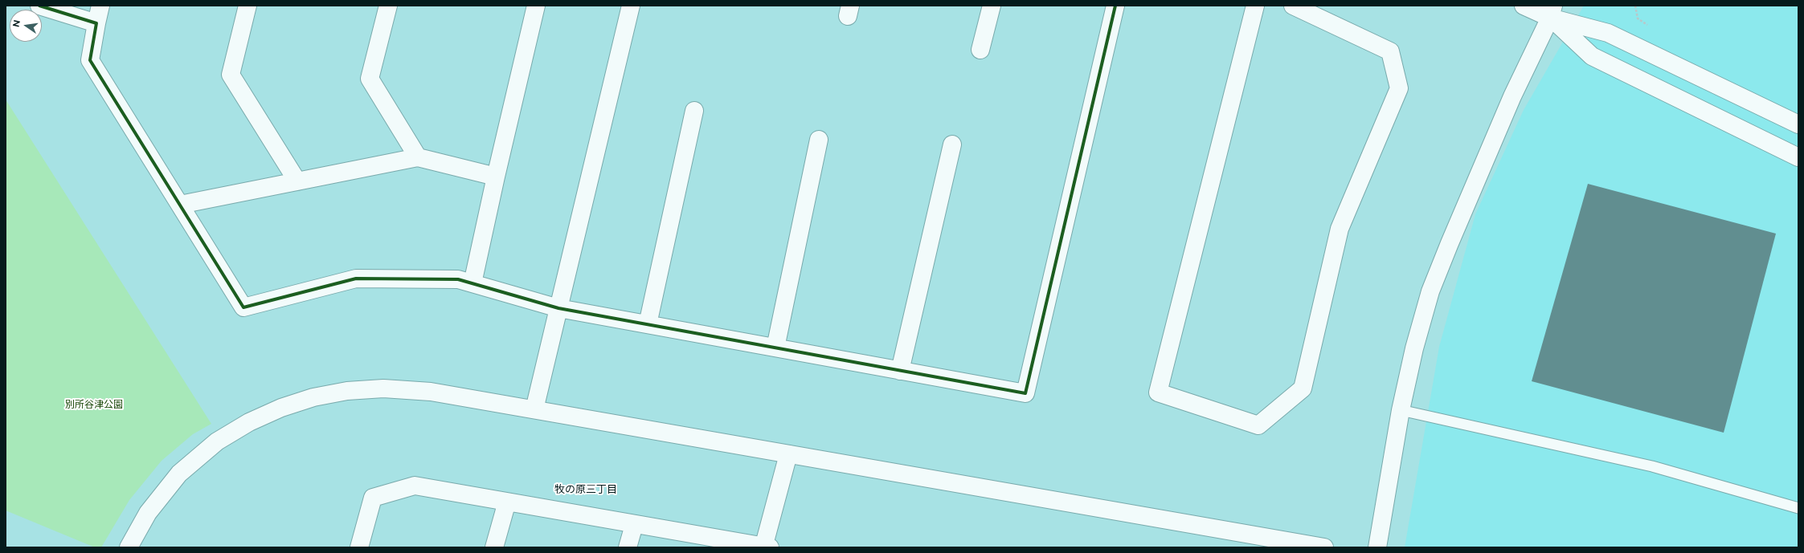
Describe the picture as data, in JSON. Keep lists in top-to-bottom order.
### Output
{
  "districts": ["牧の原三丁目"],
  "parks": ["別所谷津公園"],
  "north": "left"
}
